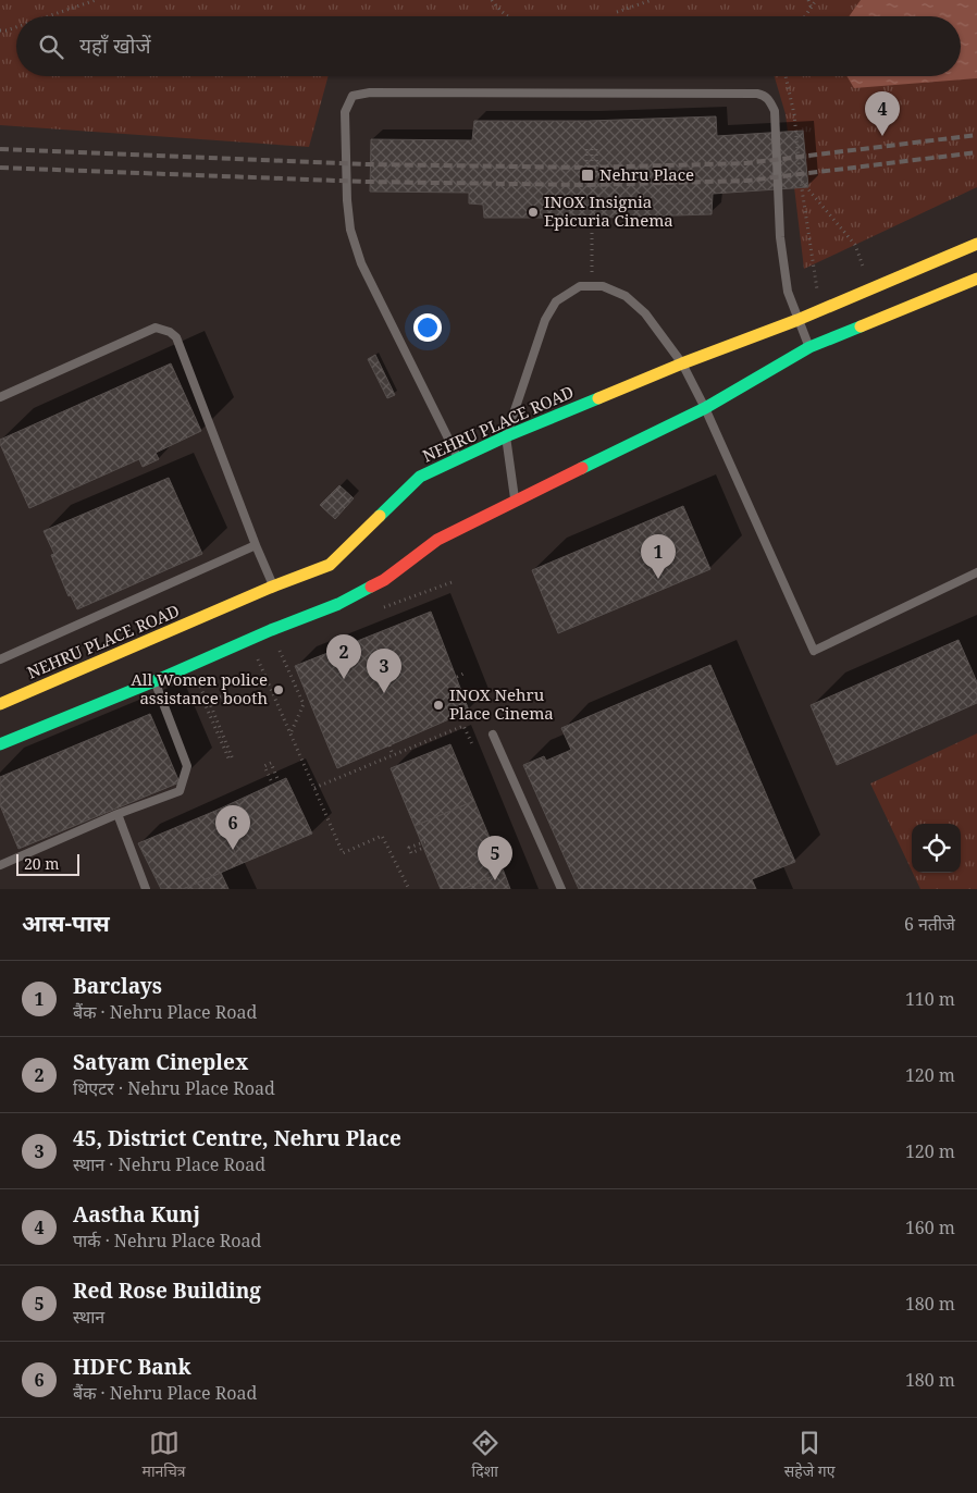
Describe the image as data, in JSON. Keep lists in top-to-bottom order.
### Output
{
  "streets": {
    "street": ["NEHRU PLACE ROAD"]
  },
  "places": {
    "transit": ["Nehru Place"],
    "other": ["INOX Insignia Epicuria Cinema", "All Women police assistance booth", "INOX Nehru Place Cinema"]
  },
  "scale_bar": "20 m",
  "page": {
    "search": "यहाँ खोजें",
    "pins": [
      "4",
      "1",
      "2",
      "3",
      "6",
      "5"
    ],
    "scale": "20 m",
    "heading": ["आस-पास", "6 नतीजे"],
    "list": [
      {
        "mark": "1",
        "name": "Barclays",
        "note": "बैंक · Nehru Place Road",
        "value": "110 m"
      },
      {
        "mark": "2",
        "name": "Satyam Cineplex",
        "note": "थिएटर · Nehru Place Road",
        "value": "120 m"
      },
      {
        "mark": "3",
        "name": "45, District Centre, Nehru Place",
        "note": "स्थान · Nehru Place Road",
        "value": "120 m"
      },
      {
        "mark": "4",
        "name": "Aastha Kunj",
        "note": "पार्क · Nehru Place Road",
        "value": "160 m"
      },
      {
        "mark": "5",
        "name": "Red Rose Building",
        "note": "स्थान",
        "value": "180 m"
      },
      {
        "mark": "6",
        "name": "HDFC Bank",
        "note": "बैंक · Nehru Place Road",
        "value": "180 m"
      }
    ],
    "nav": ["मानचित्र", "दिशा", "सहेजे गए"]
  }
}
